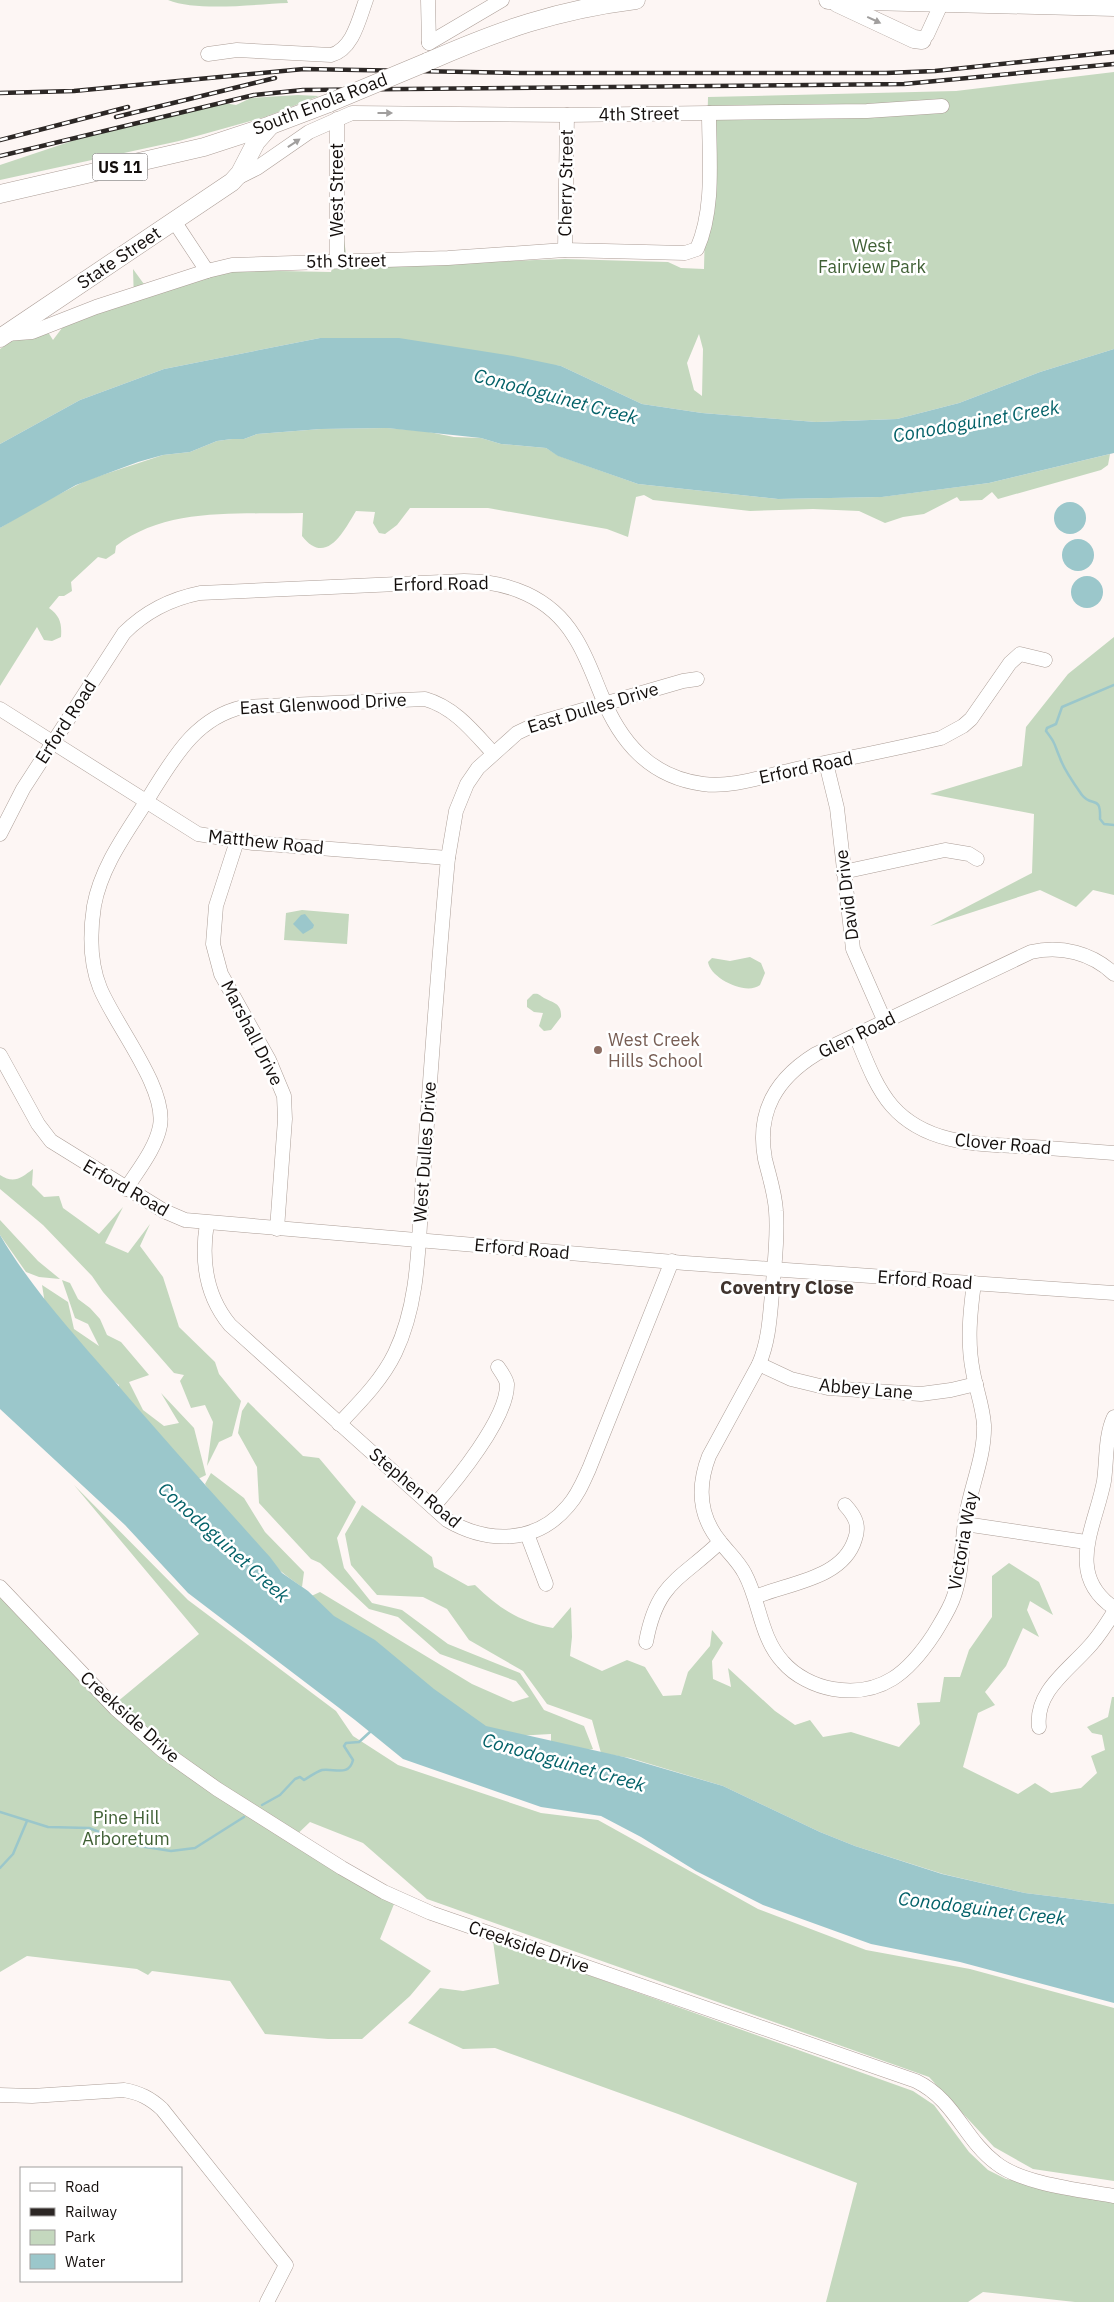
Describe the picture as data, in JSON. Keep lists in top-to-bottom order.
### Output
{
  "streets": {
    "main road": ["South Enola Road", "US 11", "State Street"],
    "street": [
      "4th Street",
      "Cherry Street",
      "West Street",
      "5th Street",
      "Erford Road",
      "East Glenwood Drive",
      "East Dulles Drive",
      "Matthew Road",
      "David Drive",
      "Marshall Drive",
      "Glen Road",
      "Clover Road",
      "West Dulles Drive",
      "Abbey Lane",
      "Stephen Road",
      "Victoria Way",
      "Creekside Drive"
    ]
  },
  "crossings": [
    ["South Enola Road", "State Street"],
    ["4th Street", "Cherry Street"],
    ["4th Street", "West Street"],
    ["4th Street", "State Street"],
    ["4th Street", "5th Street"],
    ["Cherry Street", "5th Street"],
    ["West Street", "State Street"],
    ["West Street", "5th Street"],
    ["State Street", "5th Street"],
    ["Erford Road", "East Glenwood Drive"],
    ["Erford Road", "East Dulles Drive"],
    ["Erford Road", "Matthew Road"],
    ["Erford Road", "David Drive"],
    ["Erford Road", "Marshall Drive"],
    ["Erford Road", "Glen Road"],
    ["Erford Road", "West Dulles Drive"],
    ["Erford Road", "Stephen Road"],
    ["Erford Road", "Victoria Way"],
    ["East Glenwood Drive", "East Dulles Drive"],
    ["East Glenwood Drive", "Matthew Road"],
    ["East Dulles Drive", "Matthew Road"],
    ["East Dulles Drive", "West Dulles Drive"],
    ["Matthew Road", "Marshall Drive"],
    ["Matthew Road", "West Dulles Drive"],
    ["David Drive", "Glen Road"],
    ["Glen Road", "Clover Road"],
    ["Glen Road", "Victoria Way"],
    ["West Dulles Drive", "Stephen Road"],
    ["Abbey Lane", "Victoria Way"]
  ],
  "one_way": ["4th Street"],
  "districts": ["Coventry Close"],
  "water": ["Conodoguinet Creek"],
  "parks": ["West Fairview Park", "Pine Hill Arboretum"],
  "places": ["West Creek Hills School"],
  "legend": [
    "Road",
    "Railway",
    "Park",
    "Water"
  ]
}
